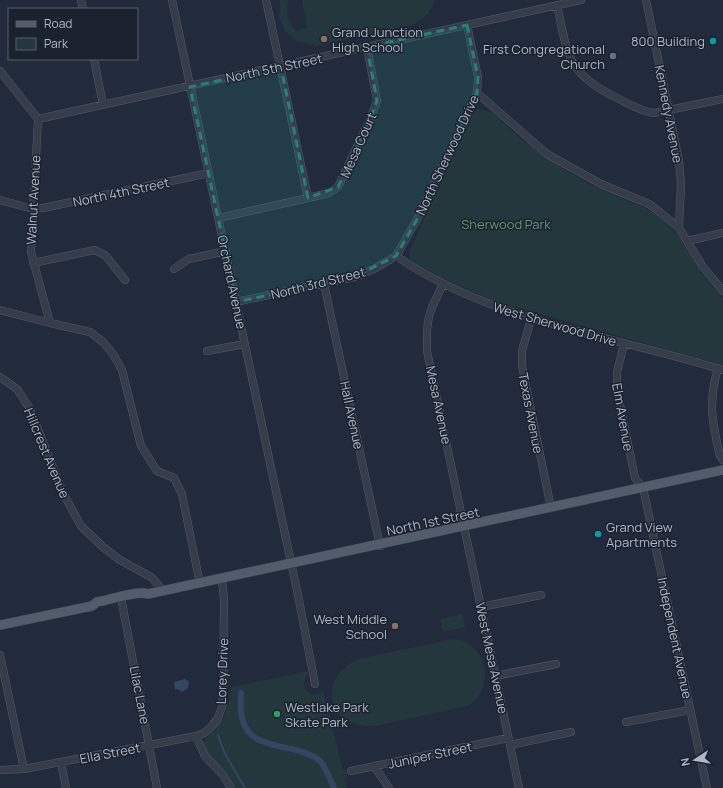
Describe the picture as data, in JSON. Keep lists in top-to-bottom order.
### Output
{
  "streets": {
    "main road": ["North 1st Street"],
    "street": [
      "North 5th Street",
      "Kennedy Avenue",
      "Mesa Court",
      "North Sherwood Drive",
      "North 4th Street",
      "Walnut Avenue",
      "Orchard Avenue",
      "North 3rd Street",
      "West Sherwood Drive",
      "Mesa Avenue",
      "Texas Avenue",
      "Hall Avenue",
      "Elm Avenue",
      "Hillcrest Avenue",
      "Independent Avenue",
      "West Mesa Avenue",
      "Lorey Drive",
      "Lilac Lane",
      "Ella Street",
      "Juniper Street"
    ]
  },
  "crossings": [
    ["North 5th Street", "Mesa Court"],
    ["North 5th Street", "North Sherwood Drive"],
    ["North 5th Street", "Walnut Avenue"],
    ["North 5th Street", "Orchard Avenue"],
    ["North Sherwood Drive", "North 3rd Street"],
    ["North Sherwood Drive", "West Sherwood Drive"],
    ["North 4th Street", "Walnut Avenue"],
    ["North 4th Street", "Orchard Avenue"],
    ["Orchard Avenue", "North 3rd Street"],
    ["Orchard Avenue", "North 1st Street"],
    ["North 3rd Street", "West Sherwood Drive"],
    ["North 3rd Street", "Hall Avenue"],
    ["West Sherwood Drive", "Mesa Avenue"],
    ["West Sherwood Drive", "Texas Avenue"],
    ["West Sherwood Drive", "Elm Avenue"],
    ["Mesa Avenue", "North 1st Street"],
    ["Mesa Avenue", "West Mesa Avenue"],
    ["Texas Avenue", "North 1st Street"],
    ["Hall Avenue", "North 1st Street"],
    ["Elm Avenue", "North 1st Street"],
    ["Elm Avenue", "Independent Avenue"],
    ["Hillcrest Avenue", "North 1st Street"],
    ["North 1st Street", "Independent Avenue"],
    ["North 1st Street", "West Mesa Avenue"],
    ["North 1st Street", "Lorey Drive"],
    ["North 1st Street", "Lilac Lane"],
    ["West Mesa Avenue", "Juniper Street"],
    ["Lorey Drive", "Ella Street"],
    ["Lilac Lane", "Ella Street"]
  ],
  "parks": ["Sherwood Park"],
  "places": [
    "Grand Junction High School",
    "800 Building",
    "First Congregational Church",
    "Grand View Apartments",
    "West Middle School",
    "Westlake Park Skate Park"
  ],
  "legend": ["Road", "Park"],
  "north": "left"
}
